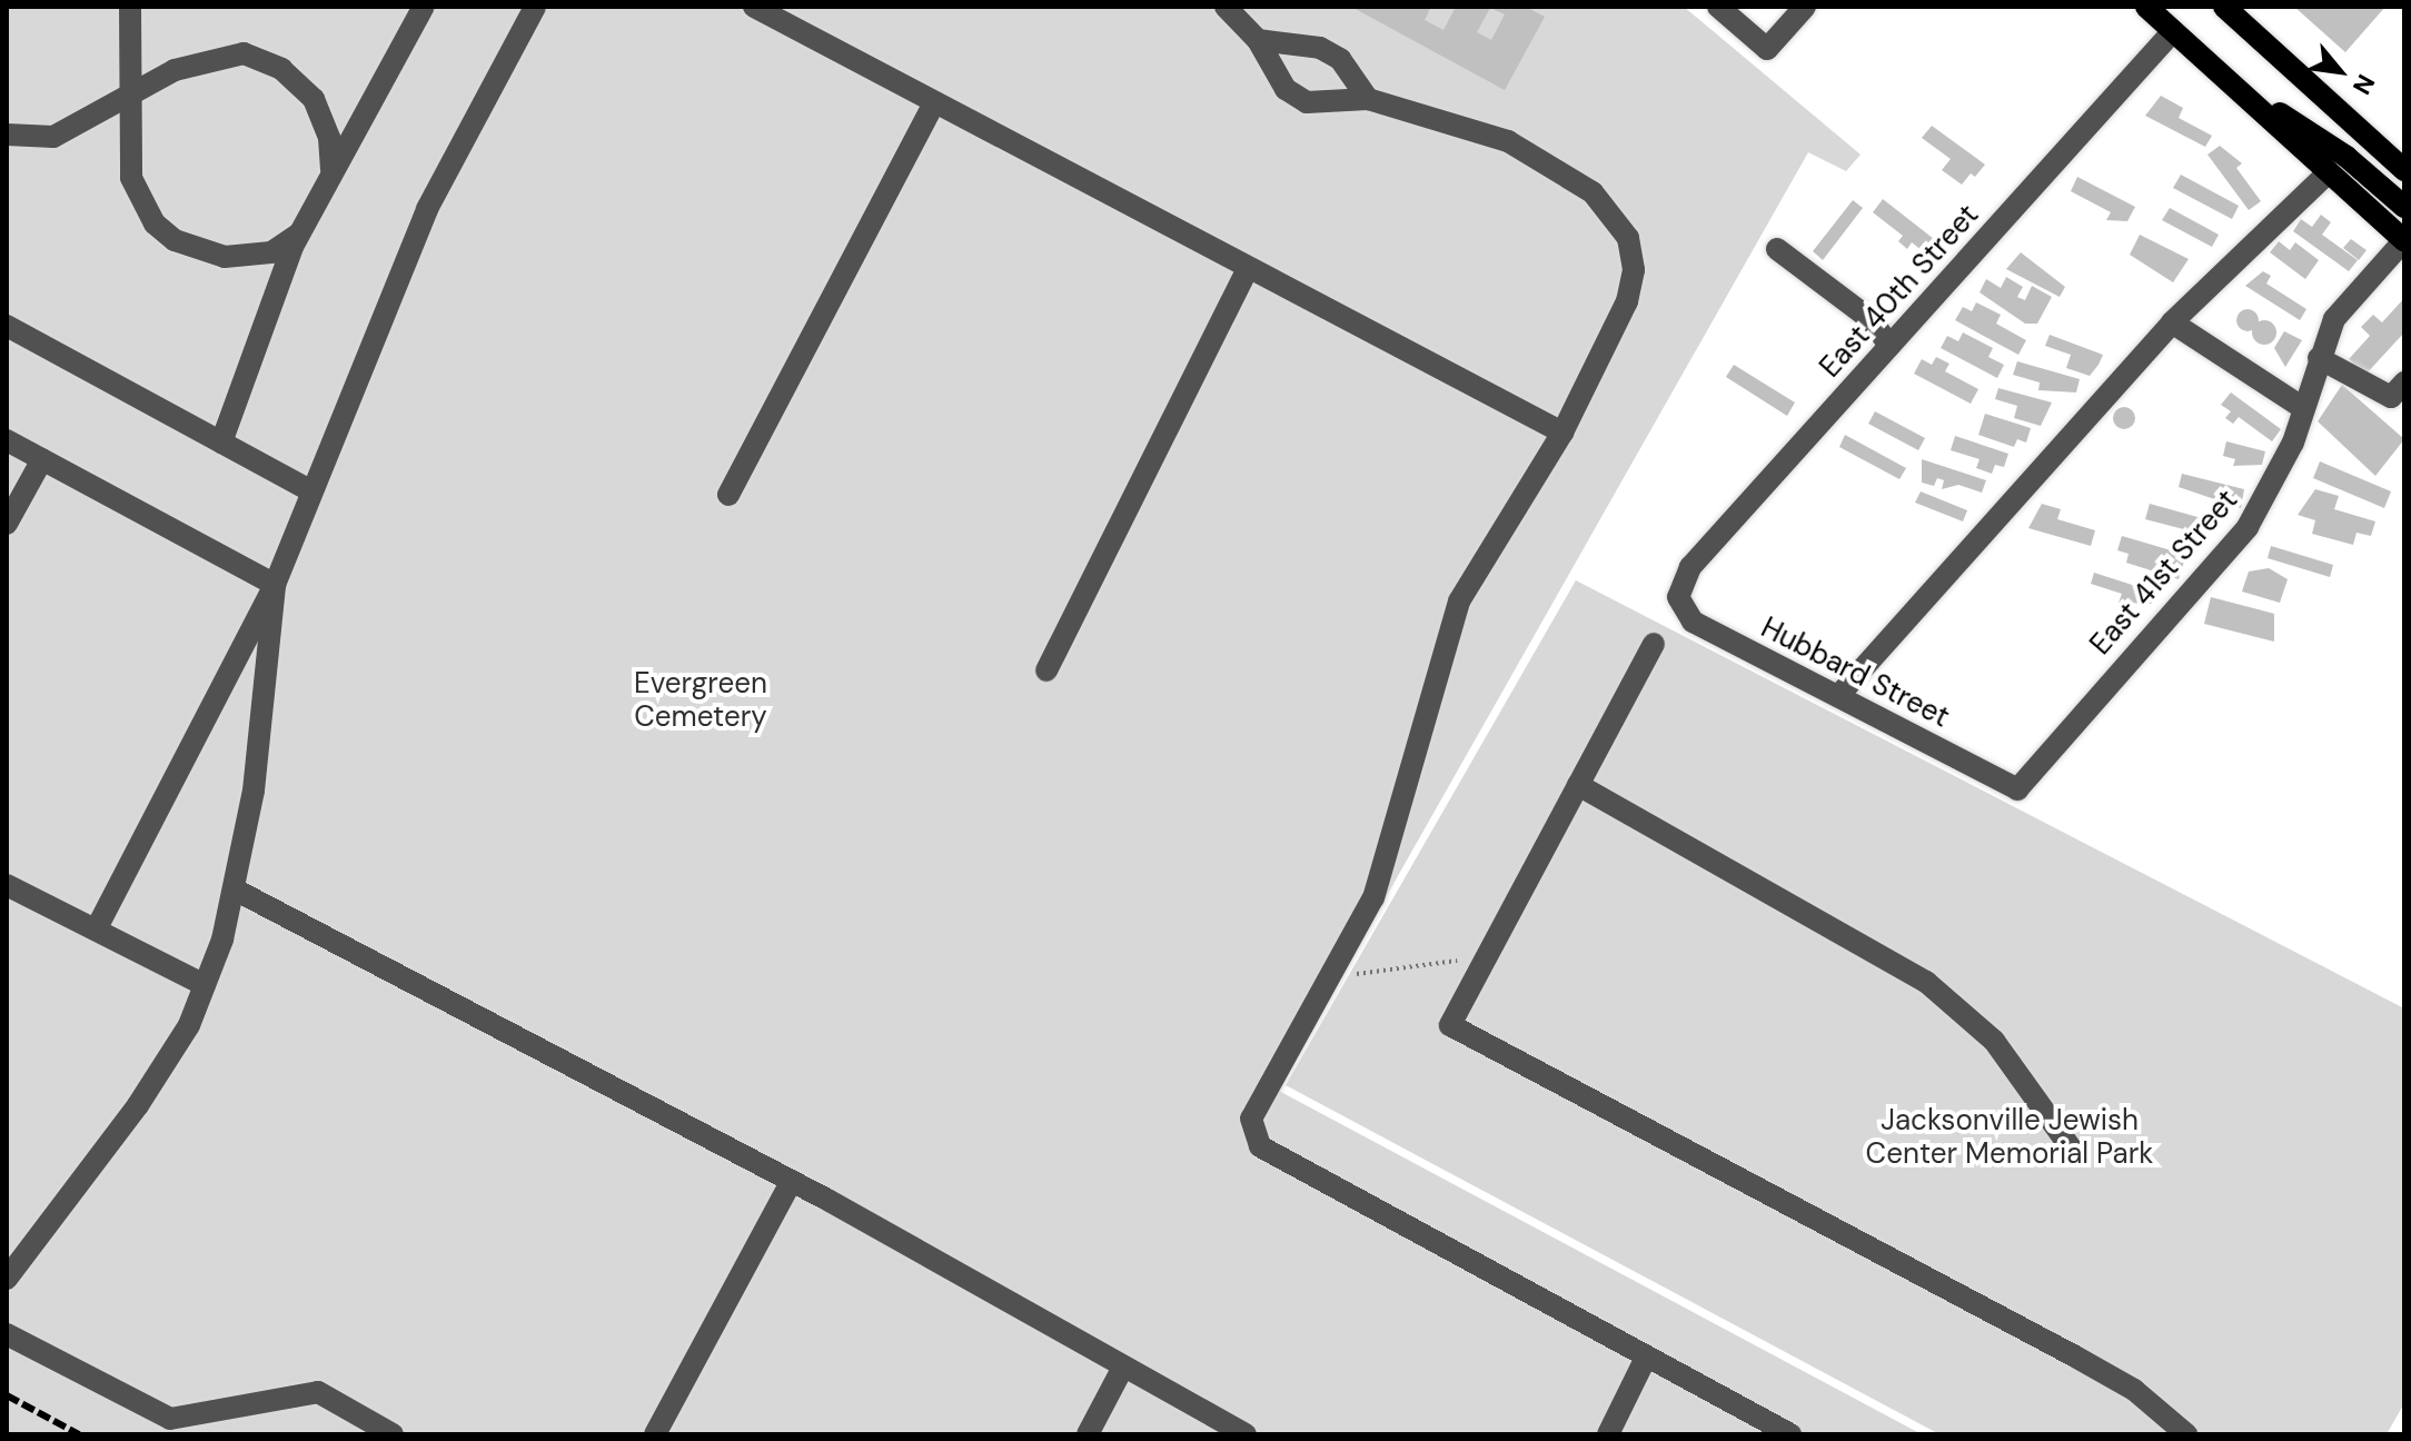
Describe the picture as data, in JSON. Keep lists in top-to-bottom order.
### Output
{
  "streets": {
    "street": ["East 40th Street", "East 41st Street", "Hubbard Street"]
  },
  "crossings": [
    ["East 40th Street", "Hubbard Street"],
    ["East 41st Street", "Hubbard Street"]
  ],
  "parks": ["Evergreen Cemetery", "Jacksonville Jewish Center Memorial Park"],
  "north": "bottom right"
}
